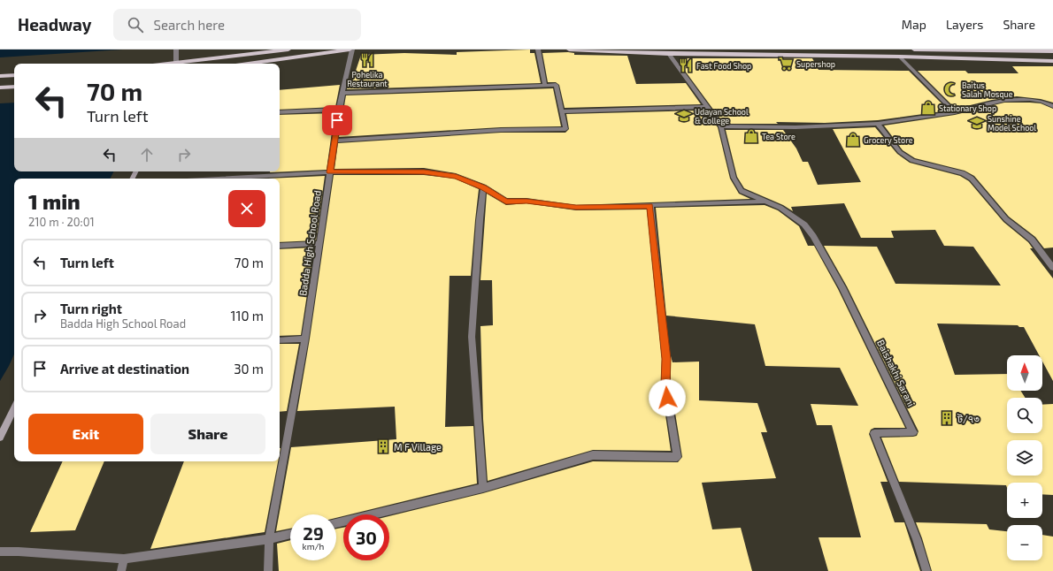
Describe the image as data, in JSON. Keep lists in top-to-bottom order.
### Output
{
  "streets": {
    "street": ["Badda High School Road", "Baishakhi Sarani"]
  },
  "places": {
    "restaurant": ["Pohelika Restaurant", "Fast Food Shop"],
    "supermarket": ["Supershop"],
    "mosque": ["Baitus Salah Mosque"],
    "shop": ["Stationary Shop", "Tea Store", "Grocery Store"],
    "school or university": ["Udayan School & College", "Sunshine Model School"],
    "building": ["ট/৭৩", "M F Village"]
  },
  "north": "top",
  "page": {
    "header": "Headway",
    "search": "Search here",
    "nav": ["Map", "Layers", "Share"],
    "turn": ["70 m", "Turn left"],
    "heading": ["1 min", "210 m · 20:01"],
    "list": [
      {
        "name": "Turn left",
        "value": "70 m"
      },
      {
        "name": "Turn right",
        "note": "Badda High School Road",
        "value": "110 m"
      },
      {
        "name": "Arrive at destination",
        "value": "30 m"
      }
    ],
    "map_buttons": ["+", "−"],
    "buttons": ["Exit", "Share"],
    "speed": "29 km/h",
    "limit": "30"
  }
}
